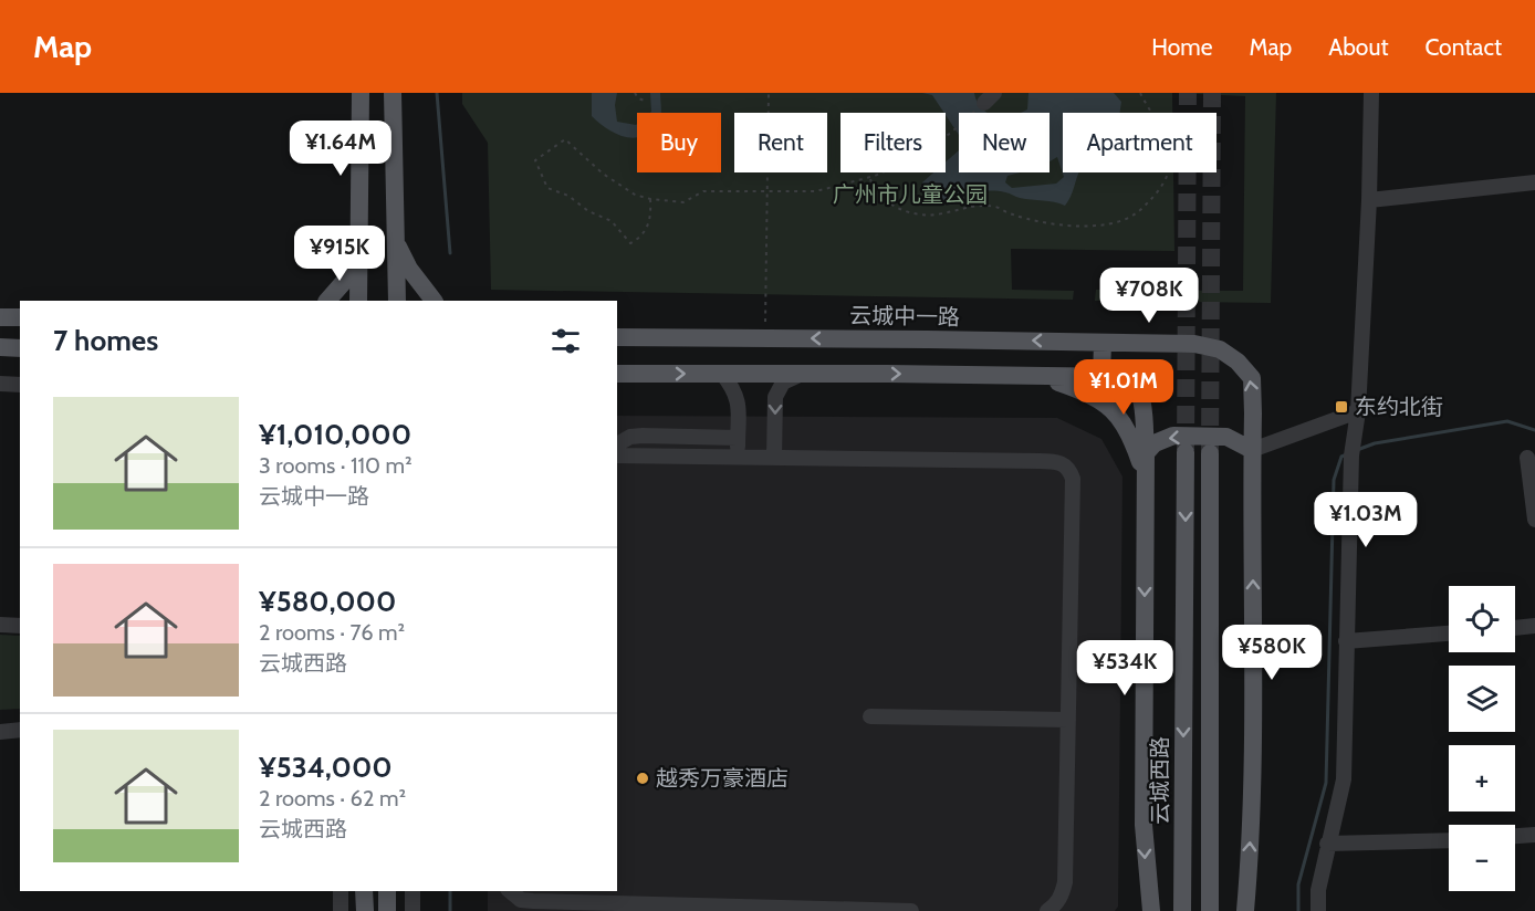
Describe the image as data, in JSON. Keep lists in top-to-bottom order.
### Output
{
  "streets": {
    "main road": ["云城中一路", "云城西路"]
  },
  "parks": ["广州市儿童公园"],
  "places": {
    "transit": ["东约北街"],
    "other": ["越秀万豪酒店"]
  },
  "page": {
    "header": "Map",
    "nav": [
      "Home",
      "Map",
      "About",
      "Contact"
    ],
    "chip": [
      "Buy",
      "Rent",
      "Filters",
      "New",
      "Apartment"
    ],
    "price": [
      "¥1.64M",
      "¥915K",
      "¥708K",
      "¥1.01M",
      "¥1.03M",
      "¥580K",
      "¥534K"
    ],
    "heading": "7 homes",
    "list": [
      {
        "name": "¥1,010,000",
        "note": "3 rooms · 110 m² · 云城中一路"
      },
      {
        "name": "¥580,000",
        "note": "2 rooms · 76 m² · 云城西路"
      },
      {
        "name": "¥534,000",
        "note": "2 rooms · 62 m² · 云城西路"
      }
    ],
    "map_buttons": ["+", "−"]
  }
}
